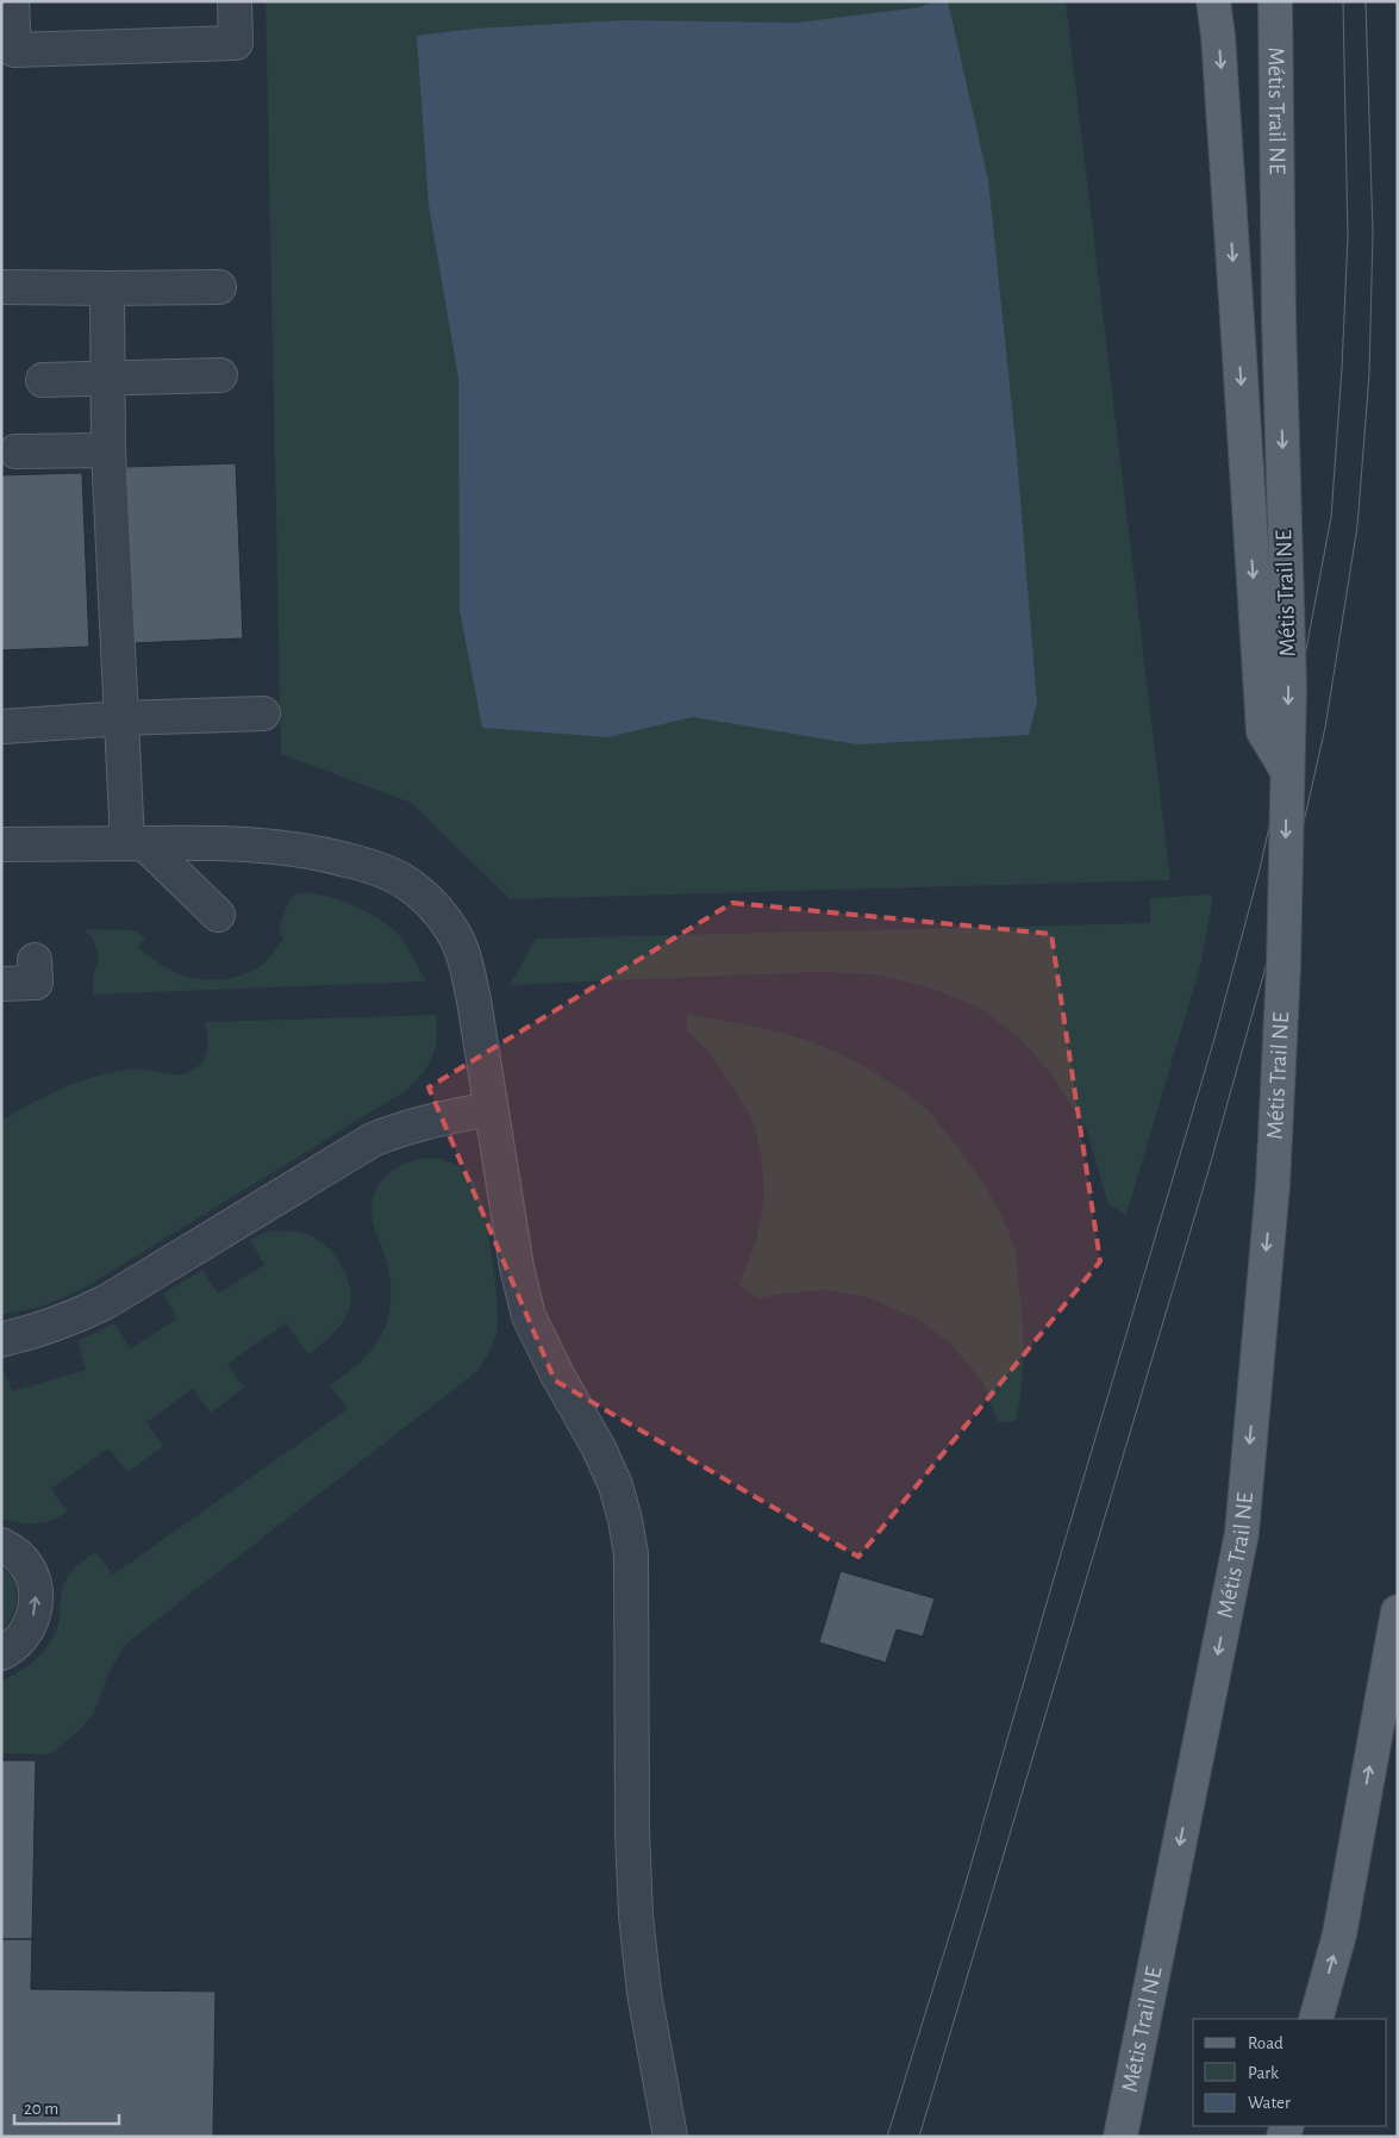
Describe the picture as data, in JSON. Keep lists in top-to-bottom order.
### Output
{
  "streets": {
    "main road": ["Métis Trail NE"]
  },
  "legend": ["Road", "Park", "Water"],
  "scale_bar": "20 m"
}
